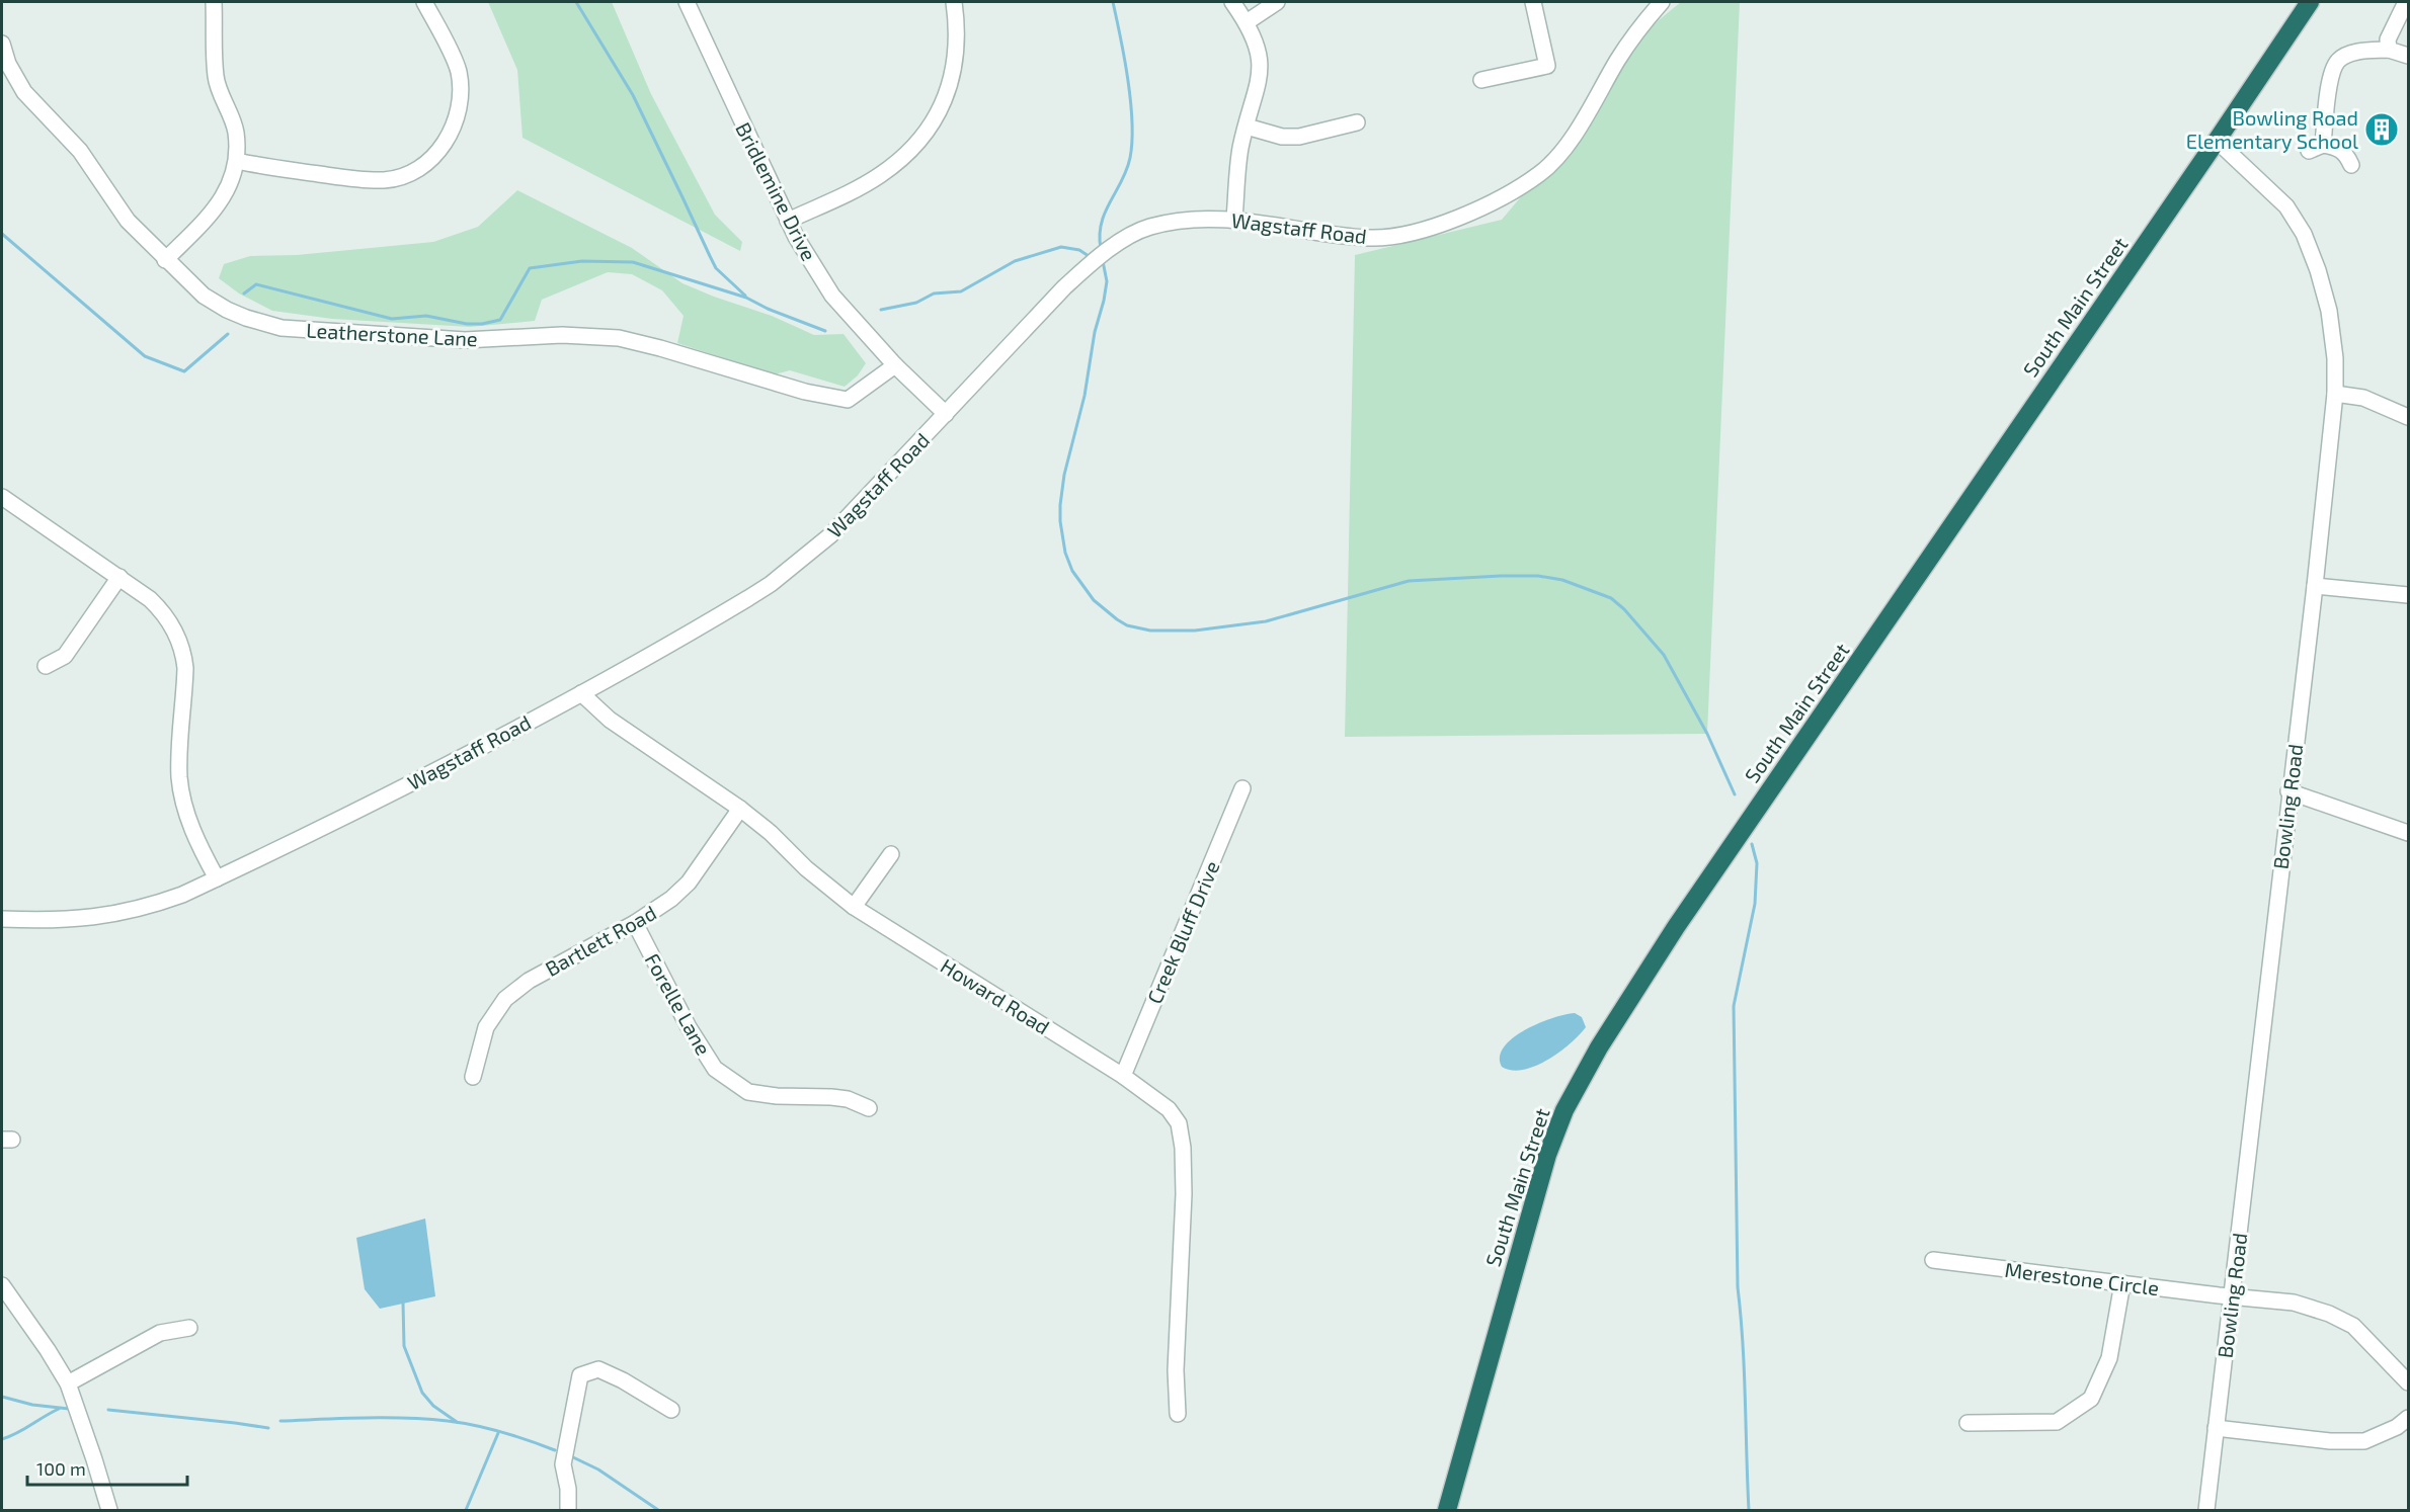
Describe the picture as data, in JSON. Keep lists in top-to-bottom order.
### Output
{
  "streets": {
    "highway": ["South Main Street"],
    "street": [
      "Bridlemine Drive",
      "Wagstaff Road",
      "Leatherstone Lane",
      "Bowling Road",
      "Creek Bluff Drive",
      "Bartlett Road",
      "Howard Road",
      "Forelle Lane",
      "Merestone Circle"
    ]
  },
  "crossings": [
    ["Bridlemine Drive", "Wagstaff Road"],
    ["Bridlemine Drive", "Leatherstone Lane"],
    ["Wagstaff Road", "Howard Road"],
    ["South Main Street", "Bowling Road"],
    ["Bowling Road", "Merestone Circle"],
    ["Creek Bluff Drive", "Howard Road"],
    ["Bartlett Road", "Howard Road"],
    ["Bartlett Road", "Forelle Lane"]
  ],
  "places": {
    "building": ["Bowling Road Elementary School"]
  },
  "scale_bar": "100 m"
}
